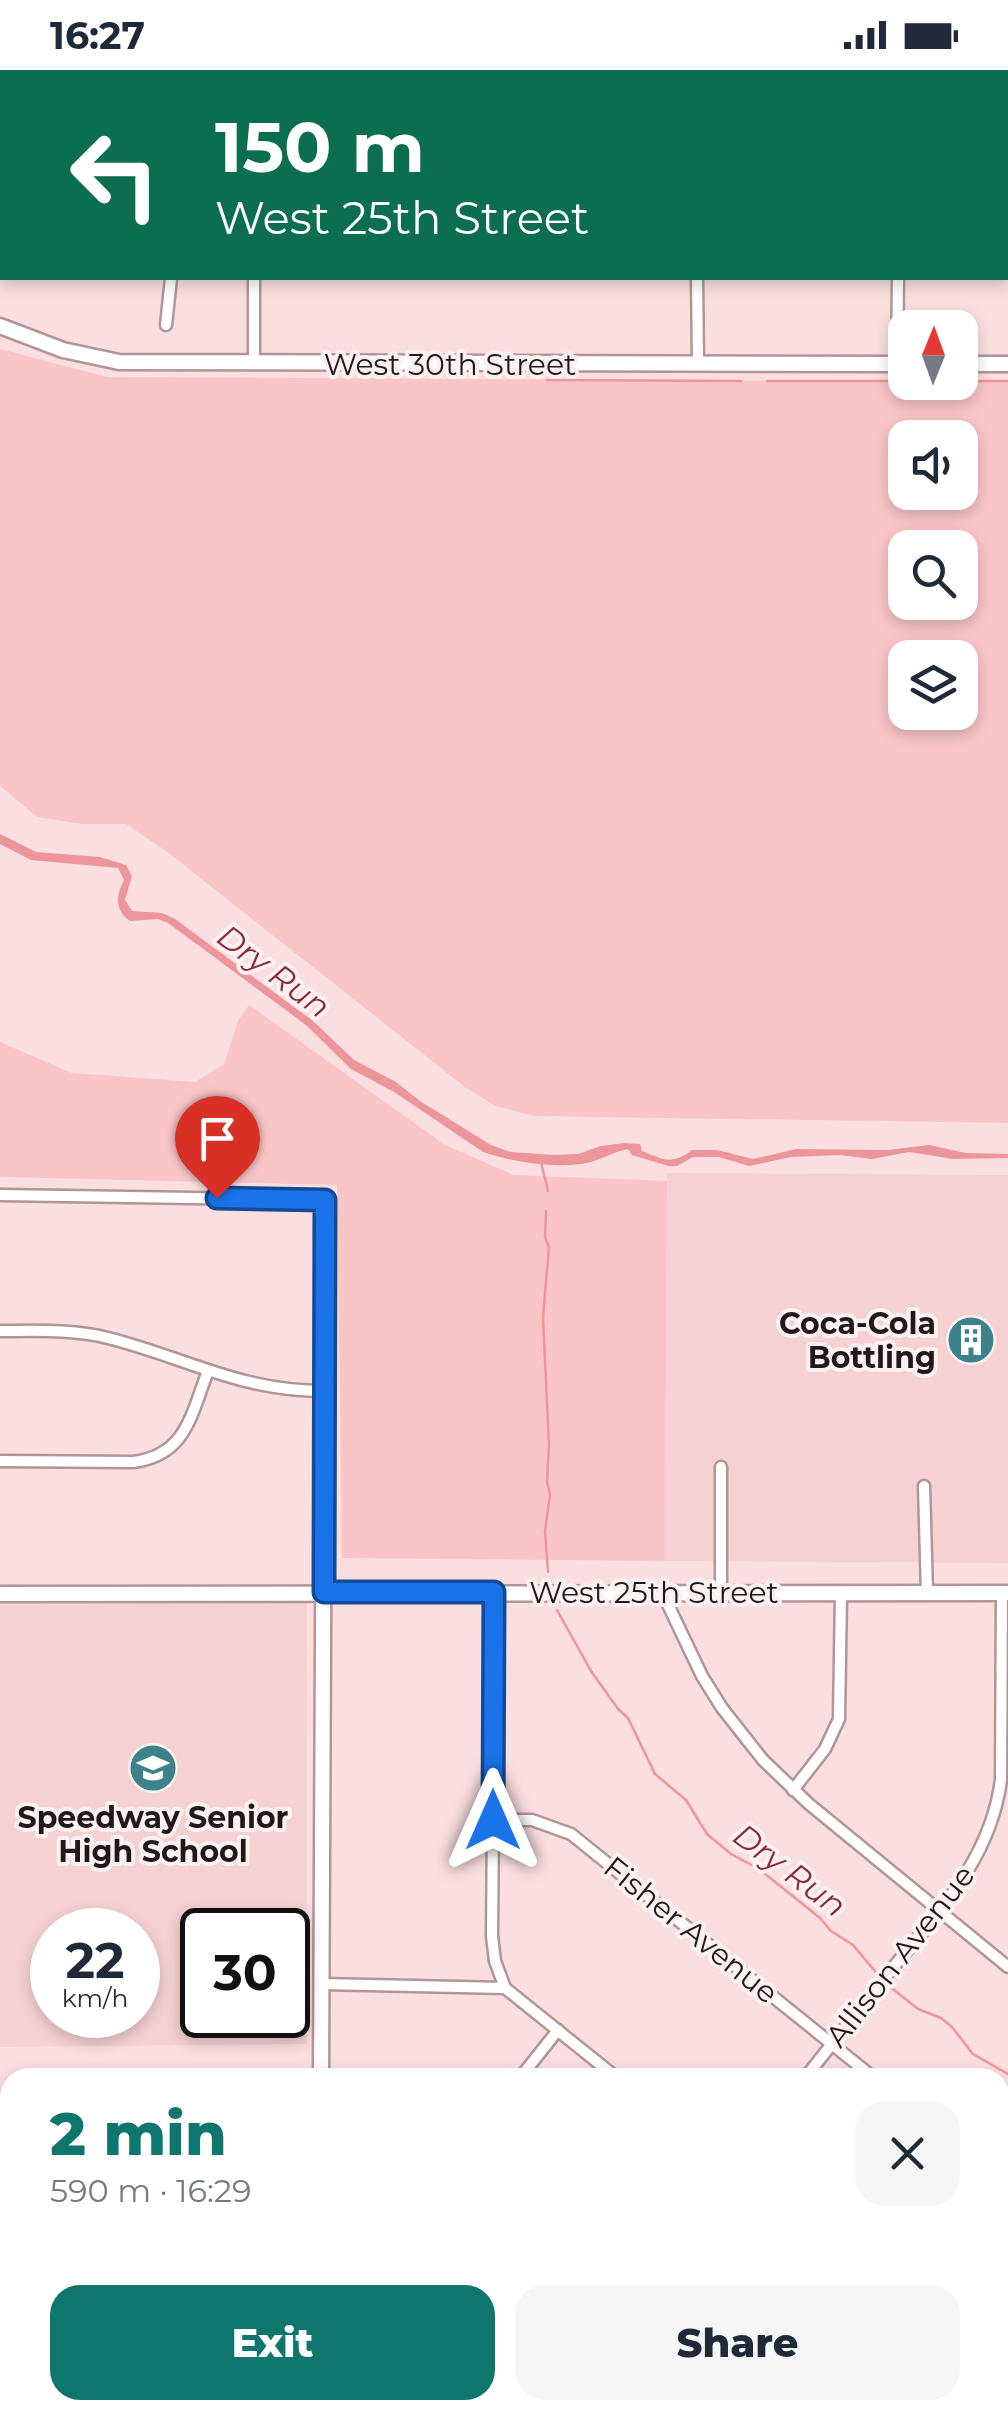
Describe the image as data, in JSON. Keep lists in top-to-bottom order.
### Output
{
  "streets": {
    "main road": ["West 30th Street", "West 25th Street"],
    "street": ["Fisher Avenue", "Allison Avenue"]
  },
  "crossings": [
    ["West 25th Street", "Allison Avenue"],
    ["Fisher Avenue", "Allison Avenue"]
  ],
  "water": ["Dry Run"],
  "places": {
    "building": ["Coca-Cola Bottling"],
    "school or university": ["Speedway Senior High School"]
  },
  "north": "top",
  "page": {
    "status": "16:27",
    "turn": ["150 m", "West 25th Street"],
    "speed": "22 km/h",
    "limit": "30",
    "heading": ["2 min", "590 m · 16:29"],
    "buttons": ["Exit", "Share"]
  }
}
